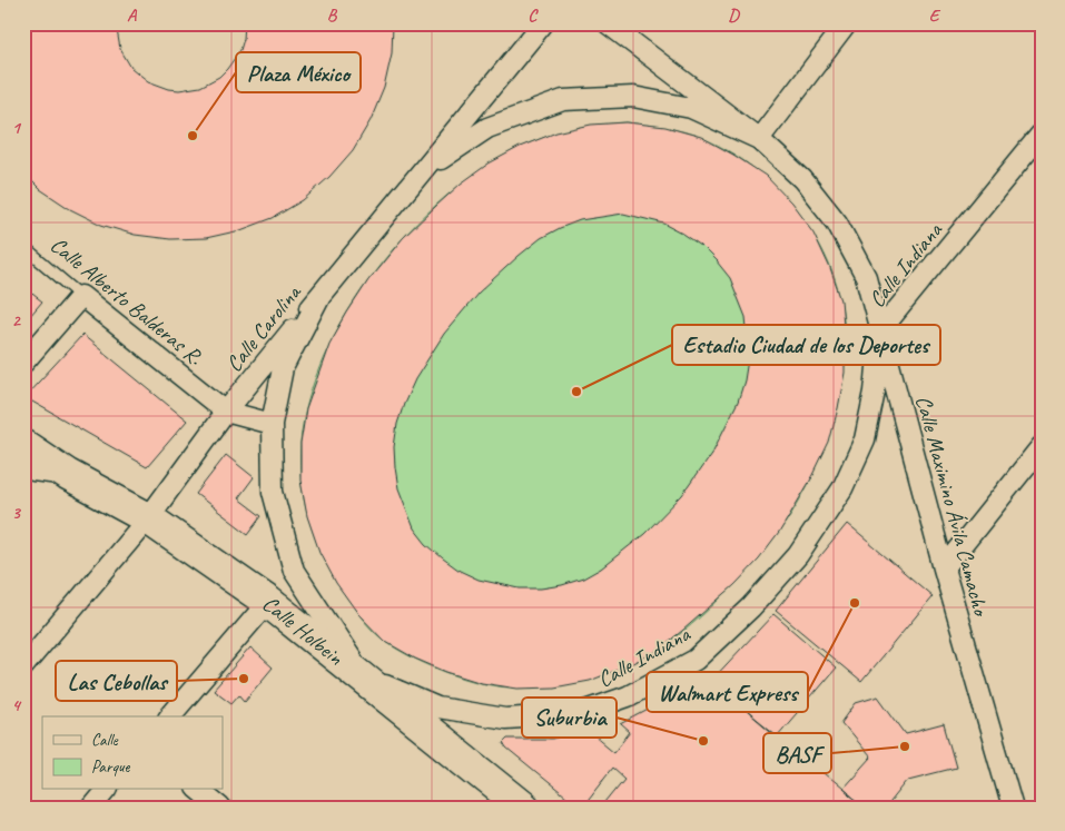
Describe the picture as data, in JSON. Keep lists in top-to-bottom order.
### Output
{
  "streets": {
    "main road": ["Calle Holbein"],
    "street": [
      "Calle Indiana",
      "Calle Alberto Balderas R.",
      "Calle Carolina",
      "Calle Maximino Ávila Camacho"
    ]
  },
  "crossings": [
    ["Calle Indiana", "Calle Maximino Ávila Camacho"],
    ["Calle Indiana", "Calle Holbein"],
    ["Calle Alberto Balderas R.", "Calle Carolina"],
    ["Calle Carolina", "Calle Holbein"]
  ],
  "places": [
    "Plaza México",
    "Estadio Ciudad de los Deportes",
    "Walmart Express",
    "Las Cebollas",
    "Suburbia",
    "BASF"
  ],
  "legend": ["Calle", "Parque"],
  "grid": {
    "columns": [
      "A",
      "B",
      "C",
      "D",
      "E"
    ],
    "rows": [
      "1",
      "2",
      "3",
      "4"
    ]
  }
}
